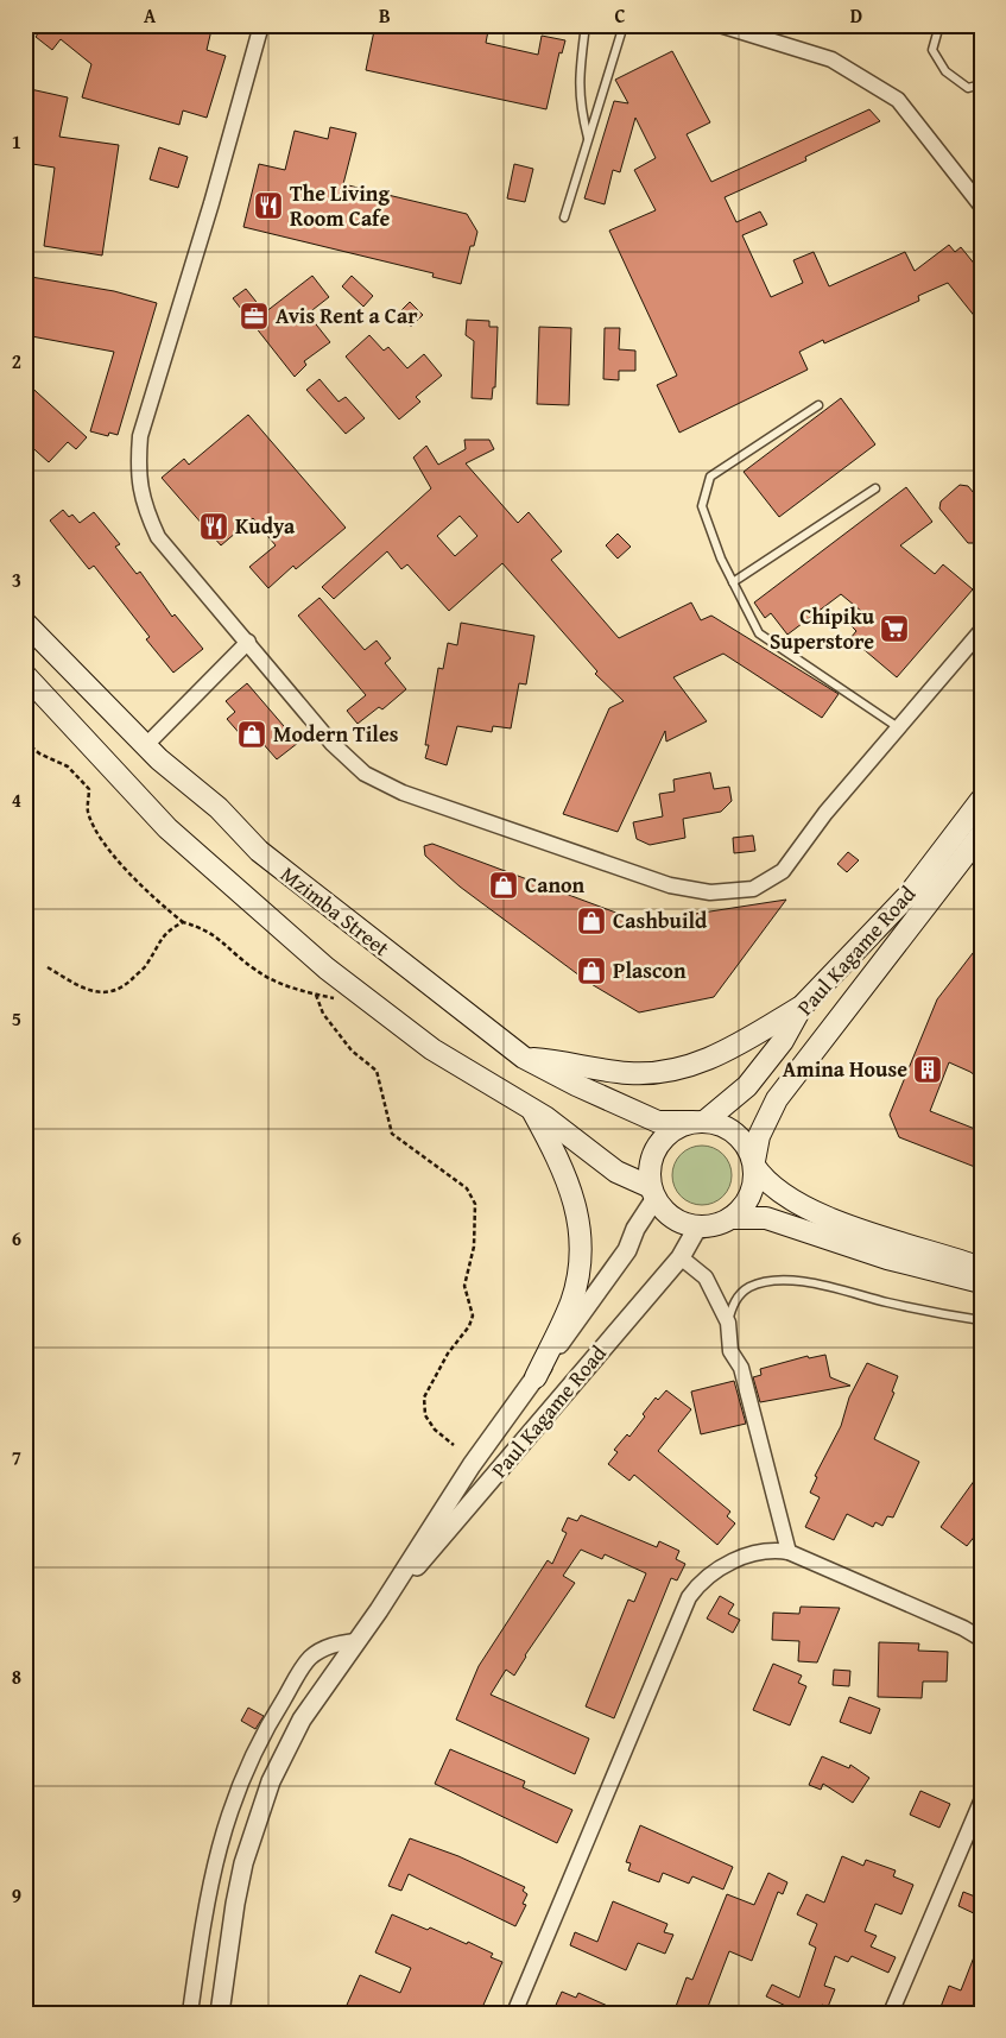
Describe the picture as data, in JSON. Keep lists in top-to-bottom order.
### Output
{
  "streets": {
    "main road": ["Mzimba Street", "Paul Kagame Road"]
  },
  "crossings": [
    ["Mzimba Street", "Paul Kagame Road"]
  ],
  "places": {
    "restaurant": ["The Living Room Cafe", "Kudya"],
    "office": ["Avis Rent a Car"],
    "supermarket": ["Chipiku Superstore"],
    "shop": [
      "Modern Tiles",
      "Canon",
      "Cashbuild",
      "Plascon"
    ],
    "building": ["Amina House"]
  },
  "grid": {
    "columns": [
      "A",
      "B",
      "C",
      "D"
    ],
    "rows": [
      "1",
      "2",
      "3",
      "4",
      "5",
      "6",
      "7",
      "8",
      "9"
    ]
  }
}
